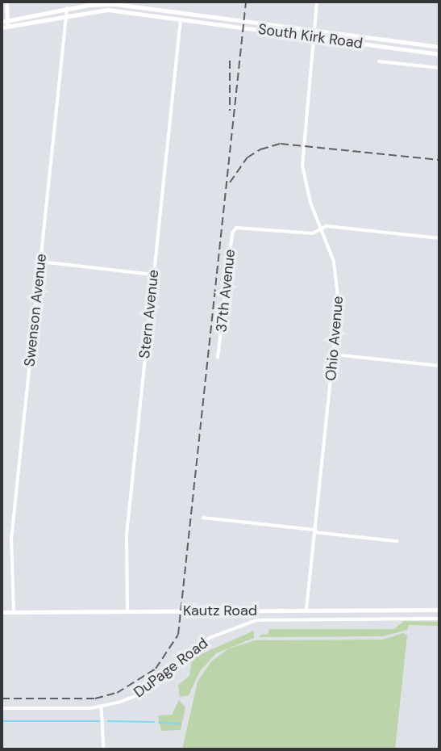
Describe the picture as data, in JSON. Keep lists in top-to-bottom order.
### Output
{
  "streets": {
    "main road": ["South Kirk Road", "Kautz Road"],
    "street": [
      "37th Avenue",
      "Swenson Avenue",
      "Stern Avenue",
      "Ohio Avenue",
      "DuPage Road"
    ]
  },
  "crossings": [
    ["South Kirk Road", "Swenson Avenue"],
    ["South Kirk Road", "Stern Avenue"],
    ["South Kirk Road", "Ohio Avenue"],
    ["37th Avenue", "Ohio Avenue"],
    ["Swenson Avenue", "Kautz Road"],
    ["Stern Avenue", "Kautz Road"],
    ["Ohio Avenue", "Kautz Road"]
  ]
}
